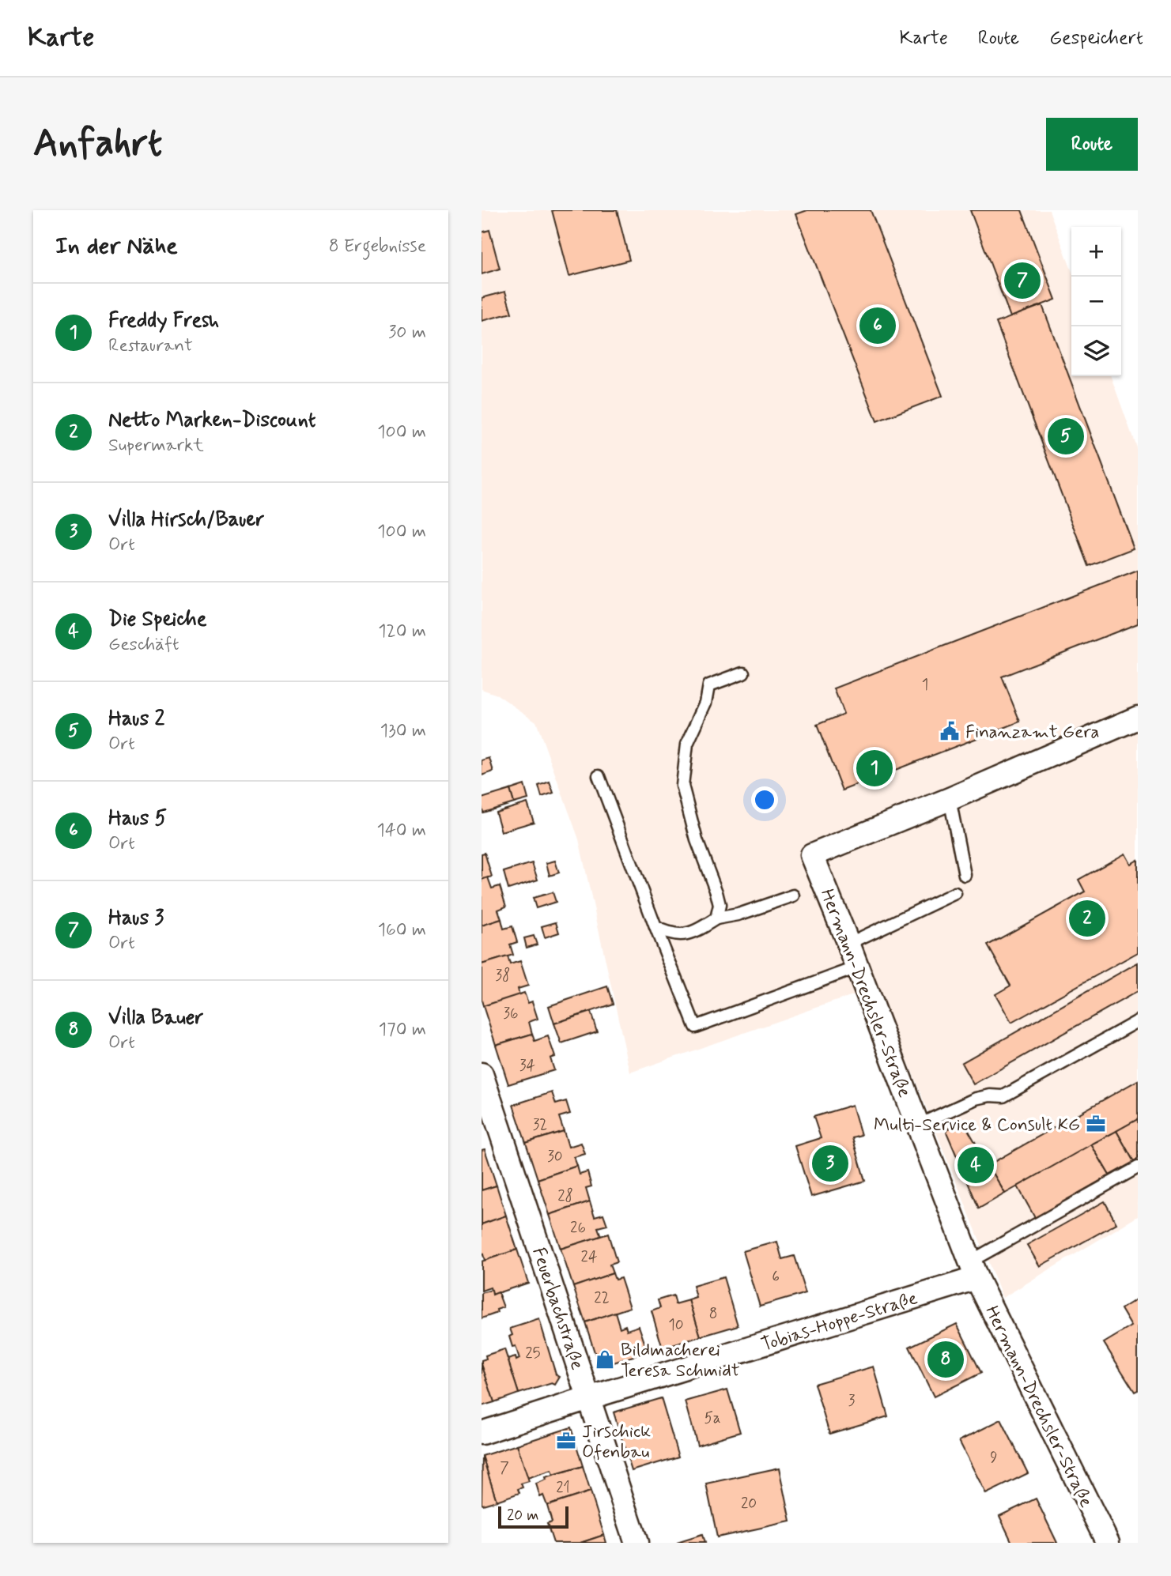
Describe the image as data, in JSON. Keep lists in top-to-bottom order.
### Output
{
  "streets": {
    "street": ["Hermann-Drechsler-Straße", "Feuerbachstraße", "Tobias-Hoppe-Straße"]
  },
  "crossings": [
    ["Hermann-Drechsler-Straße", "Tobias-Hoppe-Straße"],
    ["Feuerbachstraße", "Tobias-Hoppe-Straße"]
  ],
  "places": {
    "public building": ["Finanzamt Gera"],
    "office": ["Multi-Service & Consult KG", "Jirschick Ofenbau"],
    "shop": ["Bildmacherei Teresa Schmidt"]
  },
  "house_numbers": [
    "1",
    "38",
    "36",
    "34",
    "32",
    "30",
    "28",
    "26",
    "24",
    "6",
    "22",
    "8",
    "10",
    "25",
    "3",
    "5a",
    "9",
    "7",
    "21",
    "20"
  ],
  "scale_bar": "20 m",
  "page": {
    "header": "Karte",
    "nav": ["Karte", "Route", "Gespeichert"],
    "buttons": "Route",
    "title": "Anfahrt",
    "heading": ["In der Nähe", "8 Ergebnisse"],
    "map_buttons": ["+", "−"],
    "pins": [
      "7",
      "6",
      "5",
      "1",
      "2",
      "3",
      "4",
      "8"
    ],
    "list": [
      {
        "mark": "1",
        "name": "Freddy Fresh",
        "note": "Restaurant",
        "value": "30 m"
      },
      {
        "mark": "2",
        "name": "Netto Marken-Discount",
        "note": "Supermarkt",
        "value": "100 m"
      },
      {
        "mark": "3",
        "name": "Villa Hirsch/Bauer",
        "note": "Ort",
        "value": "100 m"
      },
      {
        "mark": "4",
        "name": "Die Speiche",
        "note": "Geschäft",
        "value": "120 m"
      },
      {
        "mark": "5",
        "name": "Haus 2",
        "note": "Ort",
        "value": "130 m"
      },
      {
        "mark": "6",
        "name": "Haus 5",
        "note": "Ort",
        "value": "140 m"
      },
      {
        "mark": "7",
        "name": "Haus 3",
        "note": "Ort",
        "value": "160 m"
      },
      {
        "mark": "8",
        "name": "Villa Bauer",
        "note": "Ort",
        "value": "170 m"
      }
    ],
    "scale": "20 m"
  }
}
